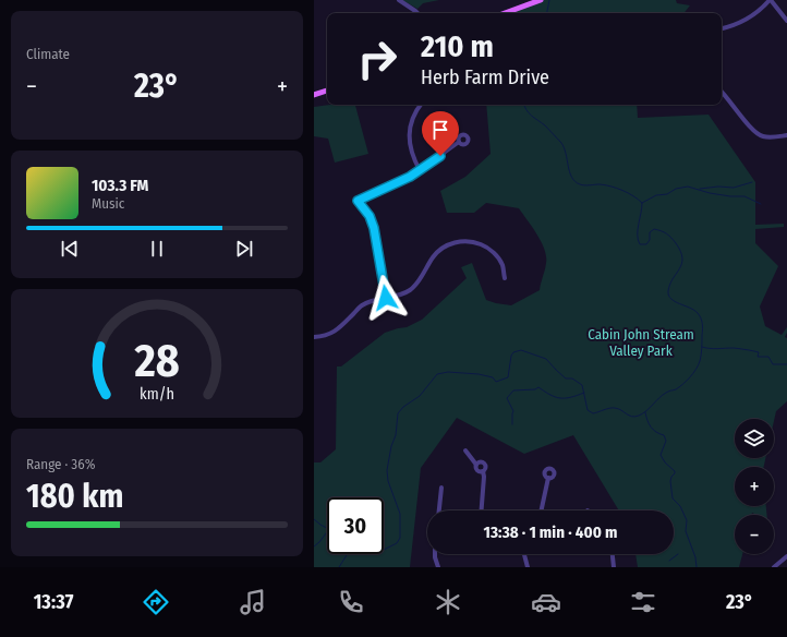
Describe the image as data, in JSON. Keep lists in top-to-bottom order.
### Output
{
  "parks": ["Cabin John Stream Valley Park"],
  "page": {
    "tile": [
      "Climate",
      ["Range · 36%", "180 km"]
    ],
    "turn": ["210 m", "Herb Farm Drive"],
    "heat": ["−", "23°", "+"],
    "song": ["103.3 FM", "Music"],
    "map_buttons": ["+", "−"],
    "limit": "30",
    "trip": "13:38 · 1 min · 400 m",
    "tabs": ["13:37", "23°"],
    "gauge": ["28", "km/h"]
  }
}
